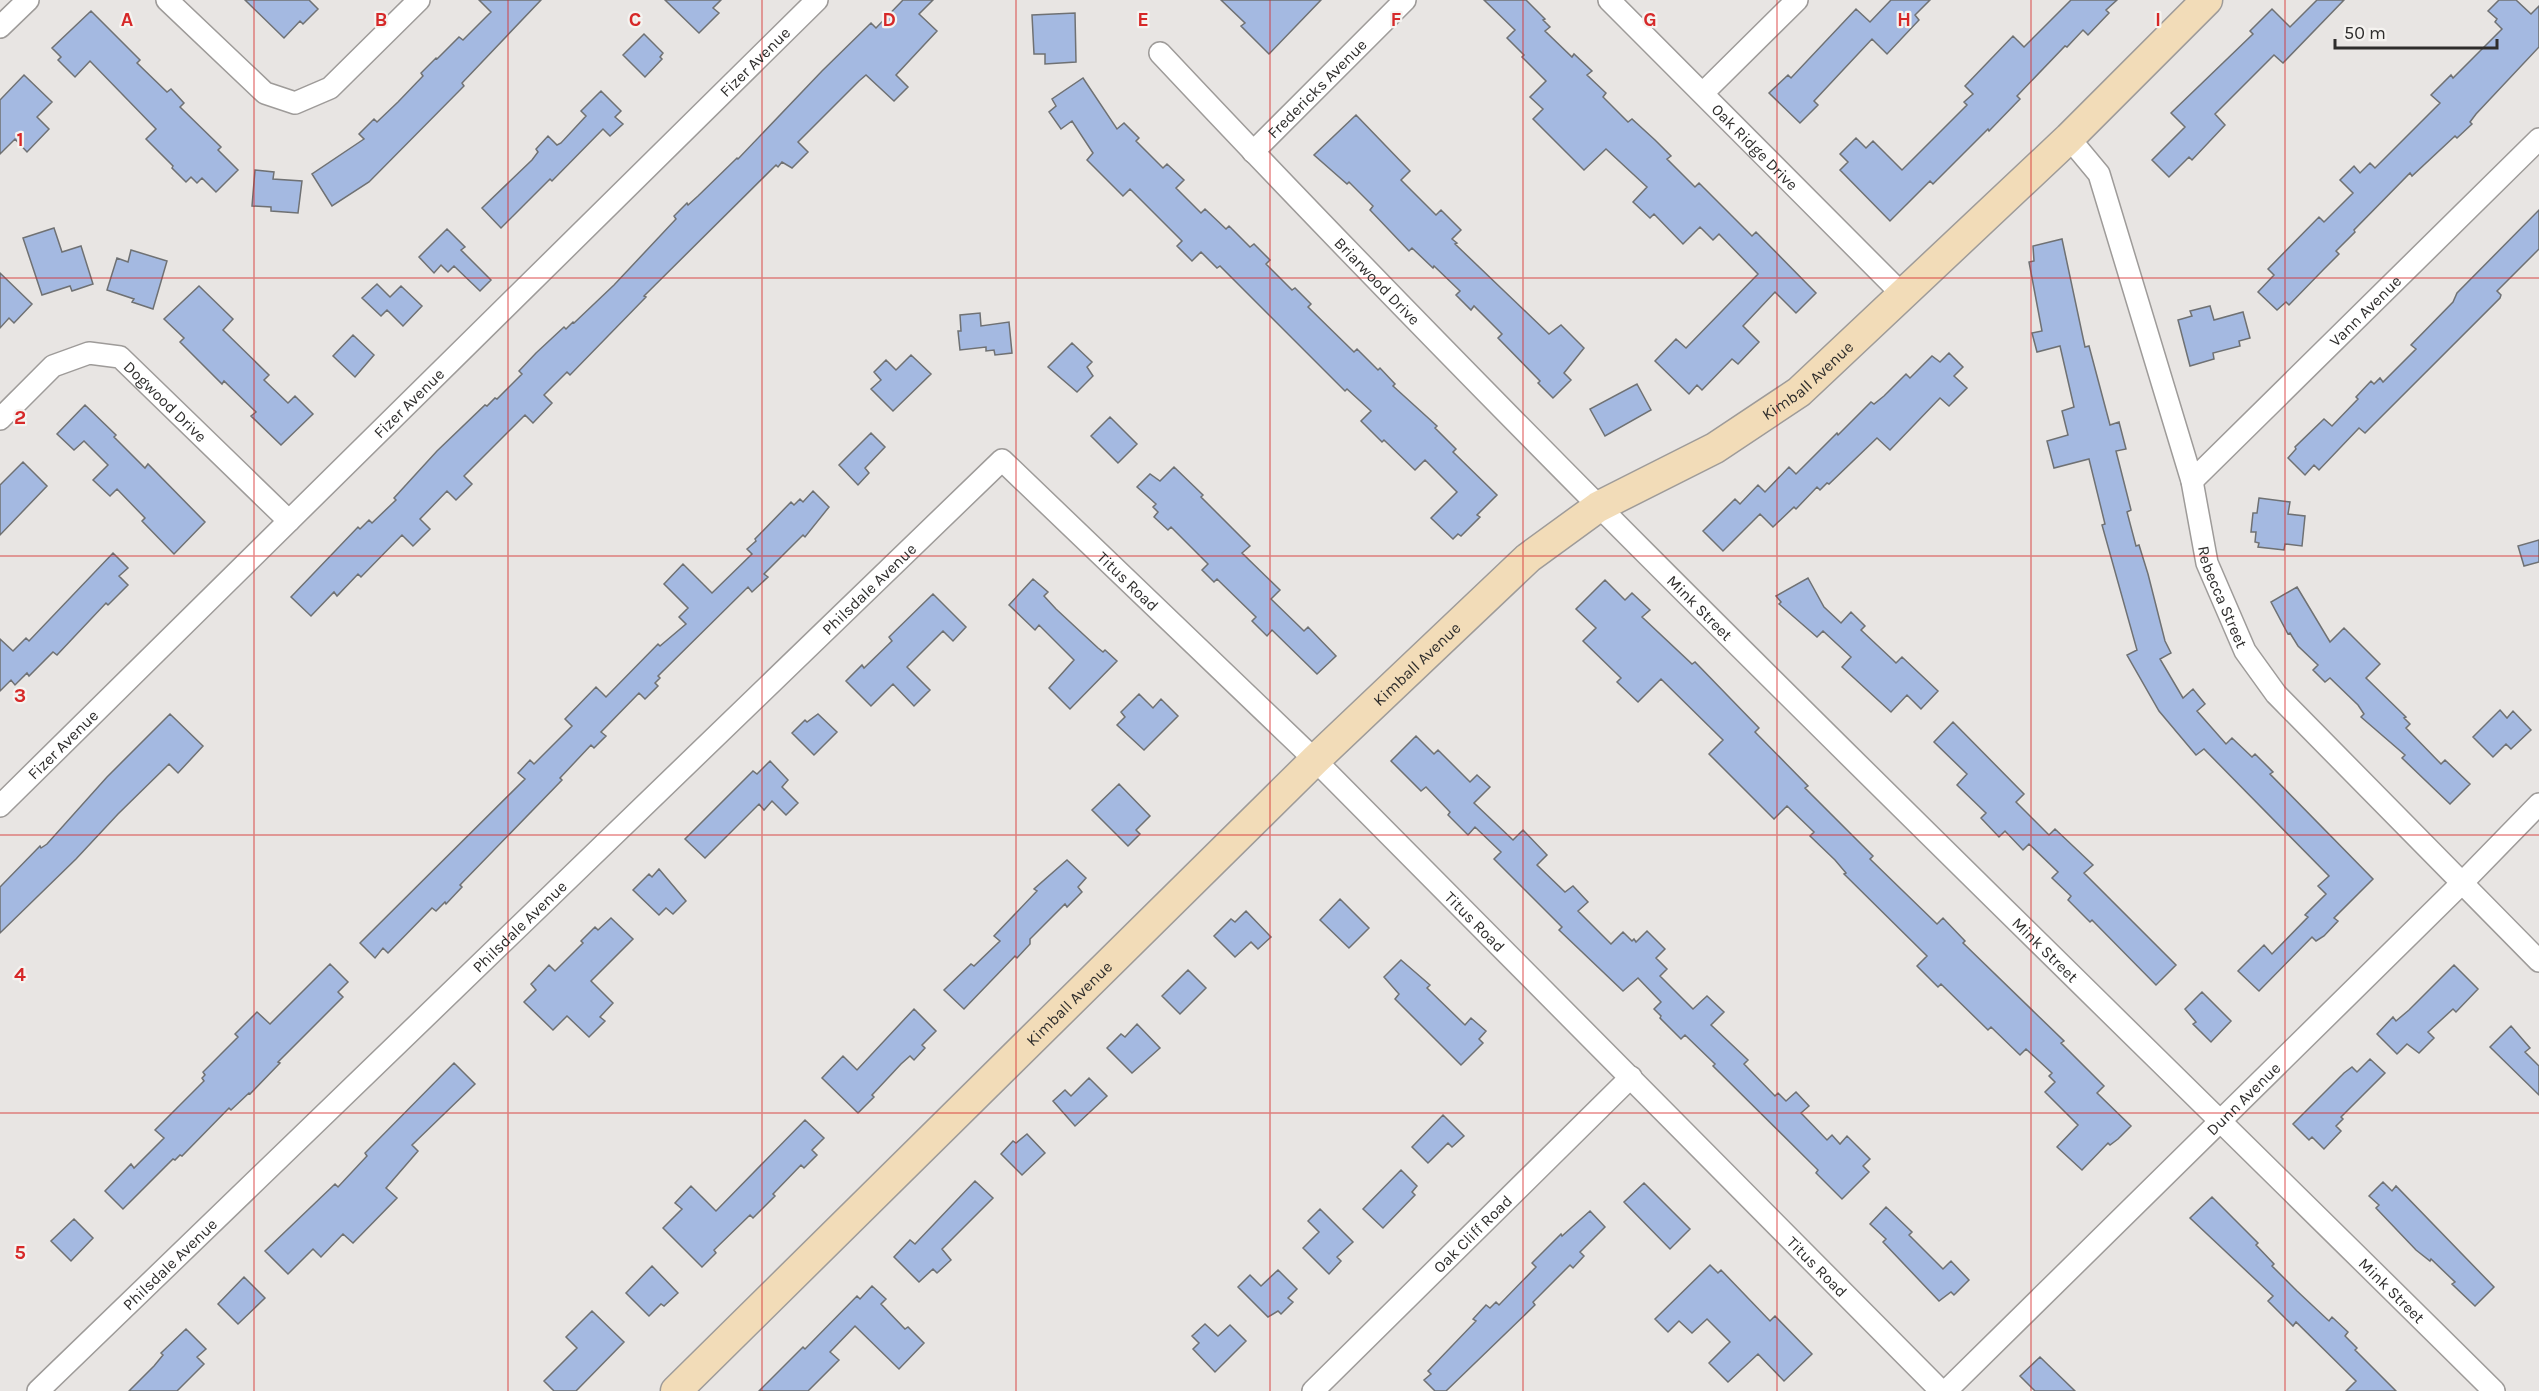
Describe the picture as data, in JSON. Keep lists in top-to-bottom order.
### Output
{
  "streets": {
    "street": [
      "Fizer Avenue",
      "Fredericks Avenue",
      "Oak Ridge Drive",
      "Briarwood Drive",
      "Vann Avenue",
      "Kimball Avenue",
      "Dogwood Drive",
      "Titus Road",
      "Philsdale Avenue",
      "Rebecca Street",
      "Mink Street",
      "Dunn Avenue",
      "Oak Cliff Road"
    ]
  },
  "crossings": [
    ["Fizer Avenue", "Dogwood Drive"],
    ["Fredericks Avenue", "Briarwood Drive"],
    ["Oak Ridge Drive", "Kimball Avenue"],
    ["Briarwood Drive", "Kimball Avenue"],
    ["Briarwood Drive", "Mink Street"],
    ["Vann Avenue", "Rebecca Street"],
    ["Kimball Avenue", "Titus Road"],
    ["Kimball Avenue", "Rebecca Street"],
    ["Kimball Avenue", "Mink Street"],
    ["Titus Road", "Philsdale Avenue"],
    ["Titus Road", "Oak Cliff Road"],
    ["Rebecca Street", "Dunn Avenue"],
    ["Mink Street", "Dunn Avenue"]
  ],
  "scale_bar": "50 m",
  "grid": {
    "columns": [
      "A",
      "B",
      "C",
      "D",
      "E",
      "F",
      "G",
      "H",
      "I"
    ],
    "rows": [
      "1",
      "2",
      "3",
      "4",
      "5"
    ]
  }
}
